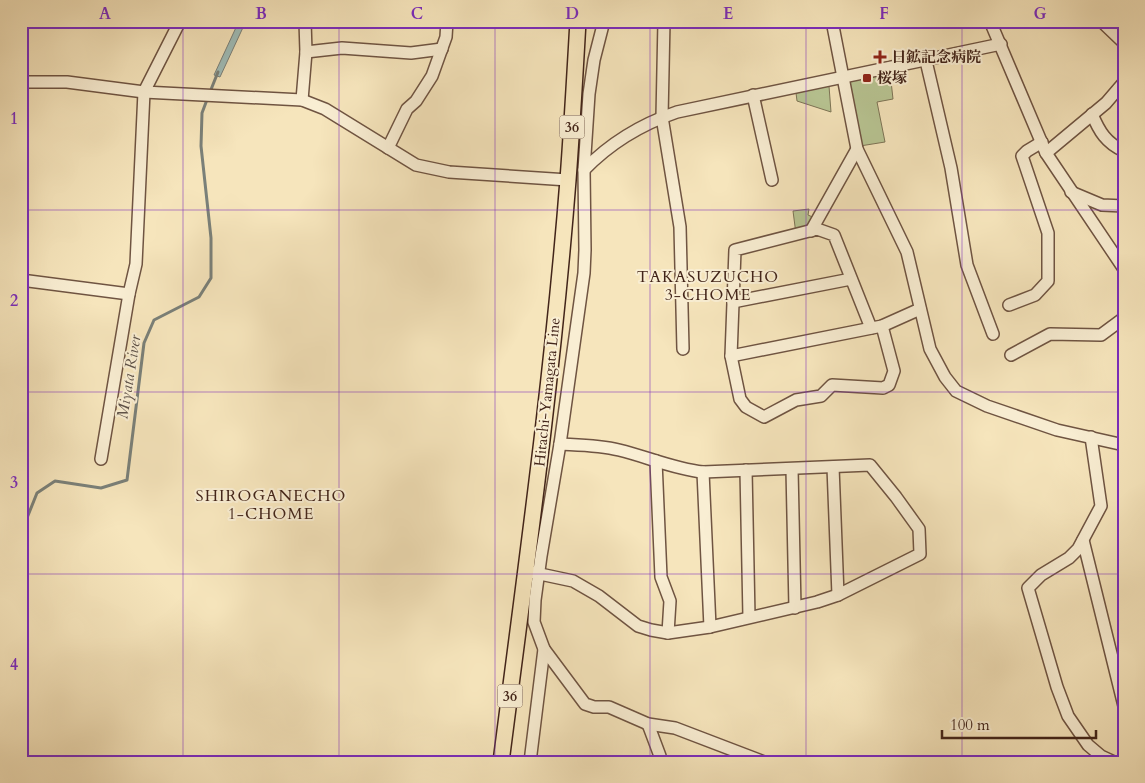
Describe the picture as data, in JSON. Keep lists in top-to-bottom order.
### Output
{
  "streets": {
    "main road": ["36", "Hitachi-Yamagata Line"]
  },
  "districts": ["TAKASUZUCHO 3-CHOME", "SHIROGANECHO 1-CHOME"],
  "water": ["Miyata River"],
  "places": {
    "health": ["日鉱記念病院"],
    "transit": ["桜塚"]
  },
  "scale_bar": "100 m",
  "grid": {
    "columns": [
      "A",
      "B",
      "C",
      "D",
      "E",
      "F",
      "G"
    ],
    "rows": [
      "1",
      "2",
      "3",
      "4"
    ]
  }
}
